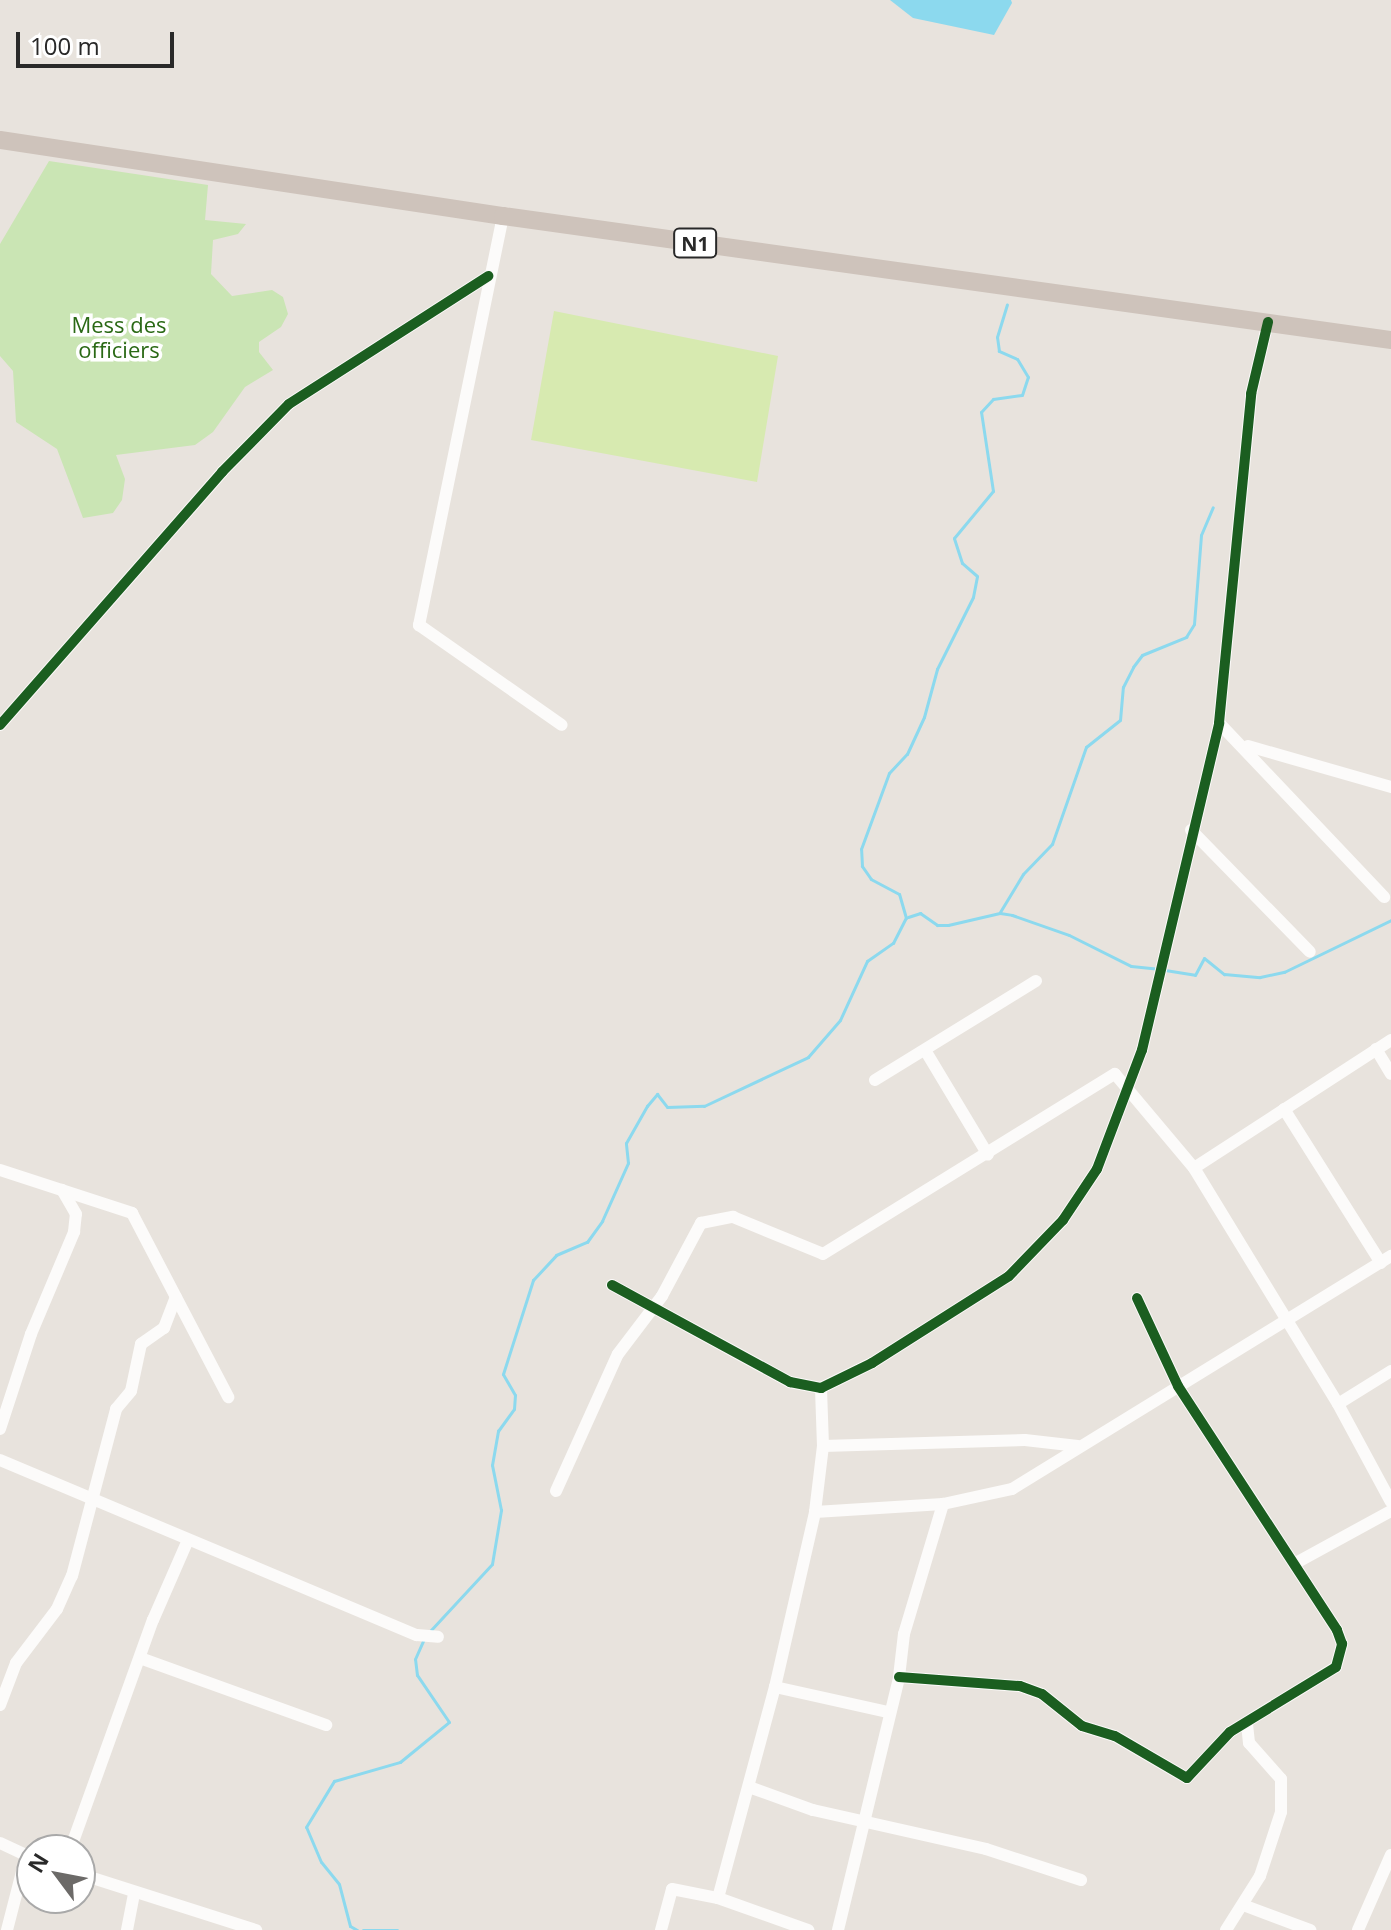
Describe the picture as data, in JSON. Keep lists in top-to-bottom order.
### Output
{
  "streets": {
    "highway": ["N1"]
  },
  "parks": ["Mess des officiers"],
  "scale_bar": "100 m",
  "north": "top left"
}
